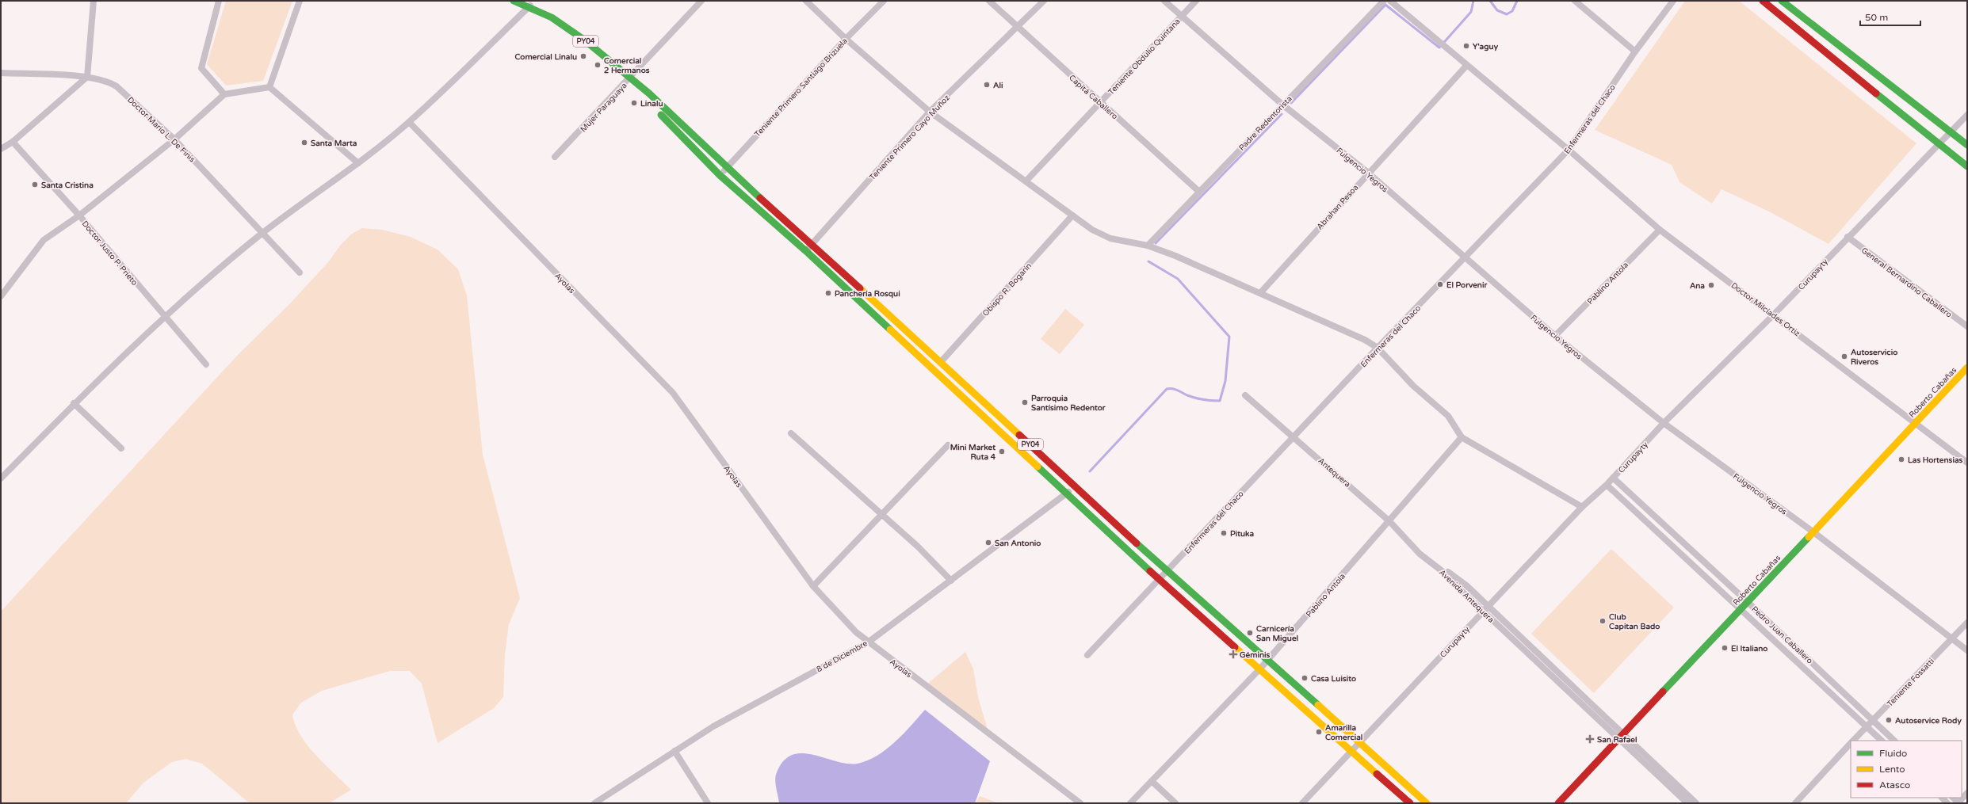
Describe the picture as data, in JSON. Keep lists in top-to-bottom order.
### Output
{
  "streets": {
    "main road": ["PY04", "Roberto Cabañas"],
    "street": [
      "Teniente Obdulio Quintana",
      "Teniente Primero Santiago Brizuela",
      "Capitá Caballero",
      "Mujer Paraguaya",
      "Enfermeras del Chaco",
      "Padre Redentorista",
      "Doctor Mario L. De Finis",
      "Teniente Primero Cayo Muñoz",
      "Fulgencio Yegros",
      "Abrahan Pesoa",
      "Doctor Justo P. Prieto",
      "Curupayty",
      "General Bernardino Caballero",
      "Ayolas",
      "Pablino Antola",
      "Obispo R. Bogarín",
      "Doctor Milcíades Ortiz",
      "Antequera",
      "Avenida Antequera",
      "Pedro Juan Caballero",
      "8 de Diciembre",
      "Teniente Fossatti"
    ]
  },
  "crossings": [
    ["PY04", "Teniente Primero Santiago Brizuela"],
    ["PY04", "Mujer Paraguaya"],
    ["PY04", "Enfermeras del Chaco"],
    ["PY04", "Teniente Primero Cayo Muñoz"],
    ["PY04", "Curupayty"],
    ["PY04", "Pablino Antola"],
    ["PY04", "Obispo R. Bogarín"],
    ["PY04", "8 de Diciembre"],
    ["Teniente Obdulio Quintana", "Capitá Caballero"],
    ["Teniente Obdulio Quintana", "Fulgencio Yegros"],
    ["Capitá Caballero", "Padre Redentorista"],
    ["Capitá Caballero", "Teniente Primero Cayo Muñoz"],
    ["Enfermeras del Chaco", "Fulgencio Yegros"],
    ["Enfermeras del Chaco", "Doctor Milcíades Ortiz"],
    ["Enfermeras del Chaco", "Antequera"],
    ["Padre Redentorista", "Fulgencio Yegros"],
    ["Fulgencio Yegros", "Abrahan Pesoa"],
    ["Fulgencio Yegros", "Curupayty"],
    ["Fulgencio Yegros", "Pablino Antola"],
    ["Fulgencio Yegros", "Roberto Cabañas"],
    ["Fulgencio Yegros", "Teniente Fossatti"],
    ["Abrahan Pesoa", "Doctor Milcíades Ortiz"],
    ["Curupayty", "General Bernardino Caballero"],
    ["Curupayty", "Doctor Milcíades Ortiz"],
    ["Curupayty", "Avenida Antequera"],
    ["Curupayty", "Pedro Juan Caballero"],
    ["Ayolas", "8 de Diciembre"],
    ["Pablino Antola", "Doctor Milcíades Ortiz"],
    ["Pablino Antola", "Antequera"],
    ["Doctor Milcíades Ortiz", "Roberto Cabañas"],
    ["Roberto Cabañas", "Avenida Antequera"],
    ["Roberto Cabañas", "Pedro Juan Caballero"],
    ["Antequera", "Avenida Antequera"],
    ["Pedro Juan Caballero", "Teniente Fossatti"]
  ],
  "places": {
    "other": [
      "Y'aguy",
      "Comercial Linalu",
      "Comercial 2 Hermanos",
      "Ali",
      "Linalu",
      "Santa Marta",
      "Santa Cristina",
      "El Porvenir",
      "Ana",
      "Panchería Rosqui",
      "Autoservicio Riveros",
      "Parroquia Santísimo Redentor",
      "Mini Market Ruta 4",
      "Las Hortensias",
      "Pituka",
      "San Antonio",
      "Club Capitan Bado",
      "Carnicería San Miguel",
      "El Italiano",
      "Casa Luisito",
      "Autoservice Rody",
      "Amarilla Comercial"
    ],
    "health": ["Géminis", "San Rafael"]
  },
  "legend": ["Fluido", "Lento", "Atasco"],
  "scale_bar": "50 m"
}
